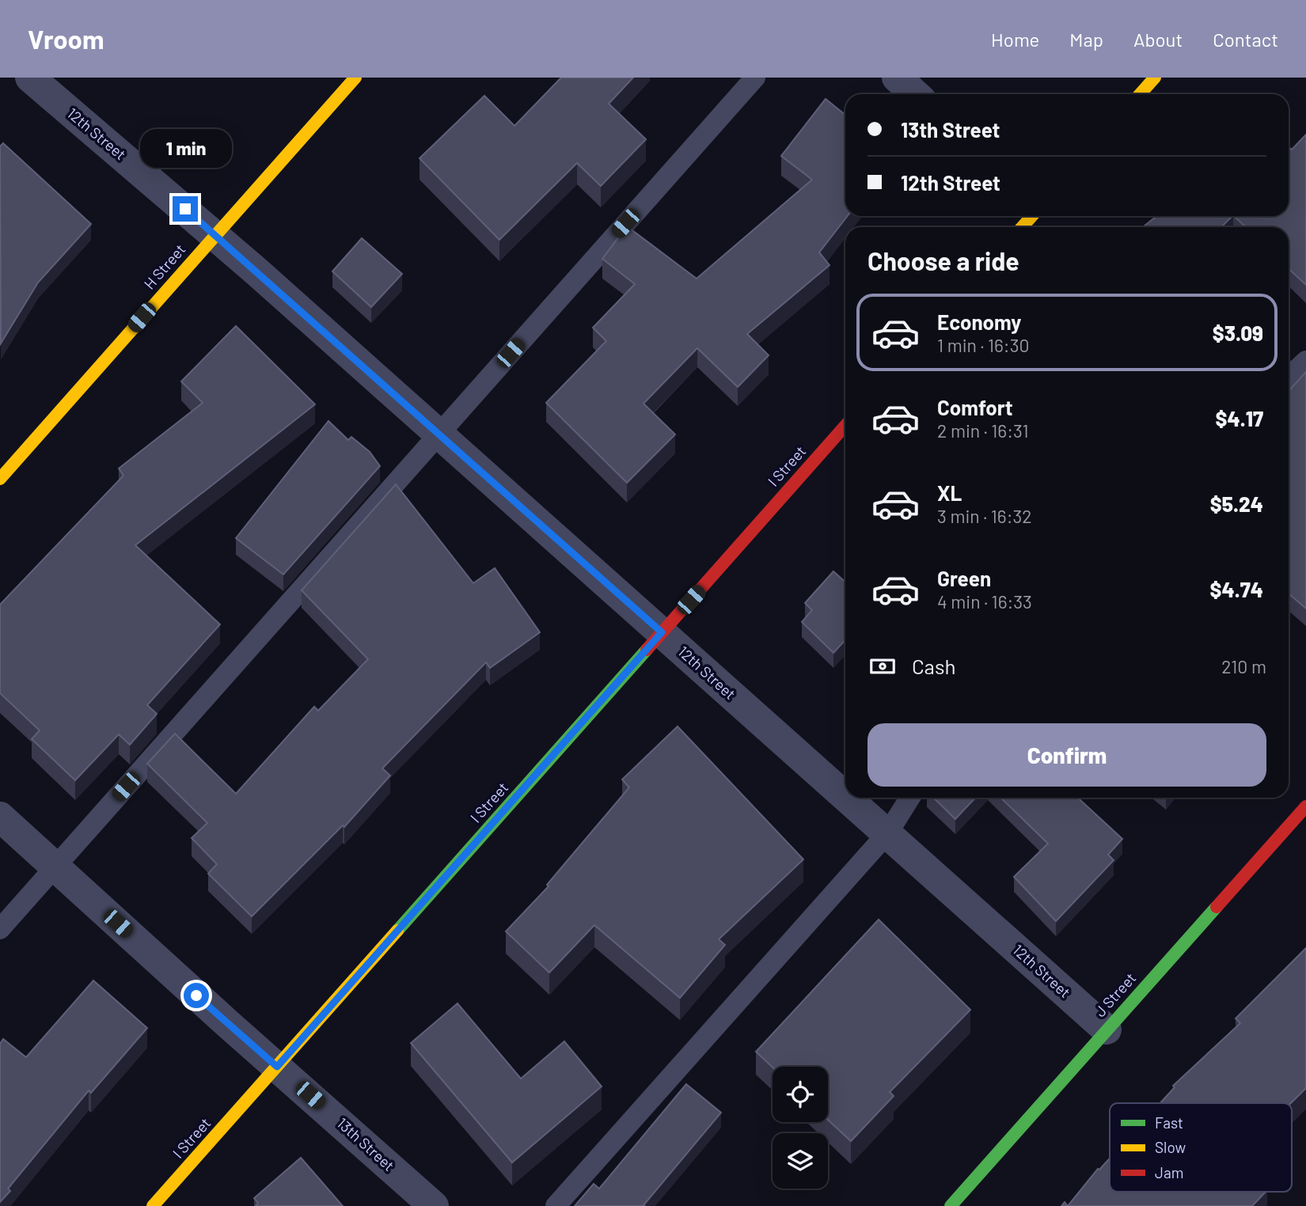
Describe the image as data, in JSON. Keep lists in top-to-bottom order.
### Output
{
  "streets": {
    "main road": ["H Street", "I Street", "J Street"],
    "street": ["12th Street", "13th Street"]
  },
  "crossings": [
    ["12th Street", "H Street"],
    ["12th Street", "I Street"],
    ["12th Street", "J Street"],
    ["I Street", "13th Street"]
  ],
  "legend": ["Fast", "Slow", "Jam"],
  "page": {
    "header": "Vroom",
    "nav": [
      "Home",
      "Map",
      "About",
      "Contact"
    ],
    "banner": ["13th Street", "12th Street"],
    "bubble": "1 min",
    "heading": "Choose a ride",
    "list": [
      {
        "name": "Economy",
        "note": "1 min · 16:30",
        "value": "$3.09"
      },
      {
        "name": "Comfort",
        "note": "2 min · 16:31",
        "value": "$4.17"
      },
      {
        "name": "XL",
        "note": "3 min · 16:32",
        "value": "$5.24"
      },
      {
        "name": "Green",
        "note": "4 min · 16:33",
        "value": "$4.74"
      }
    ],
    "pay": ["Cash", "210 m"],
    "buttons": "Confirm"
  }
}
